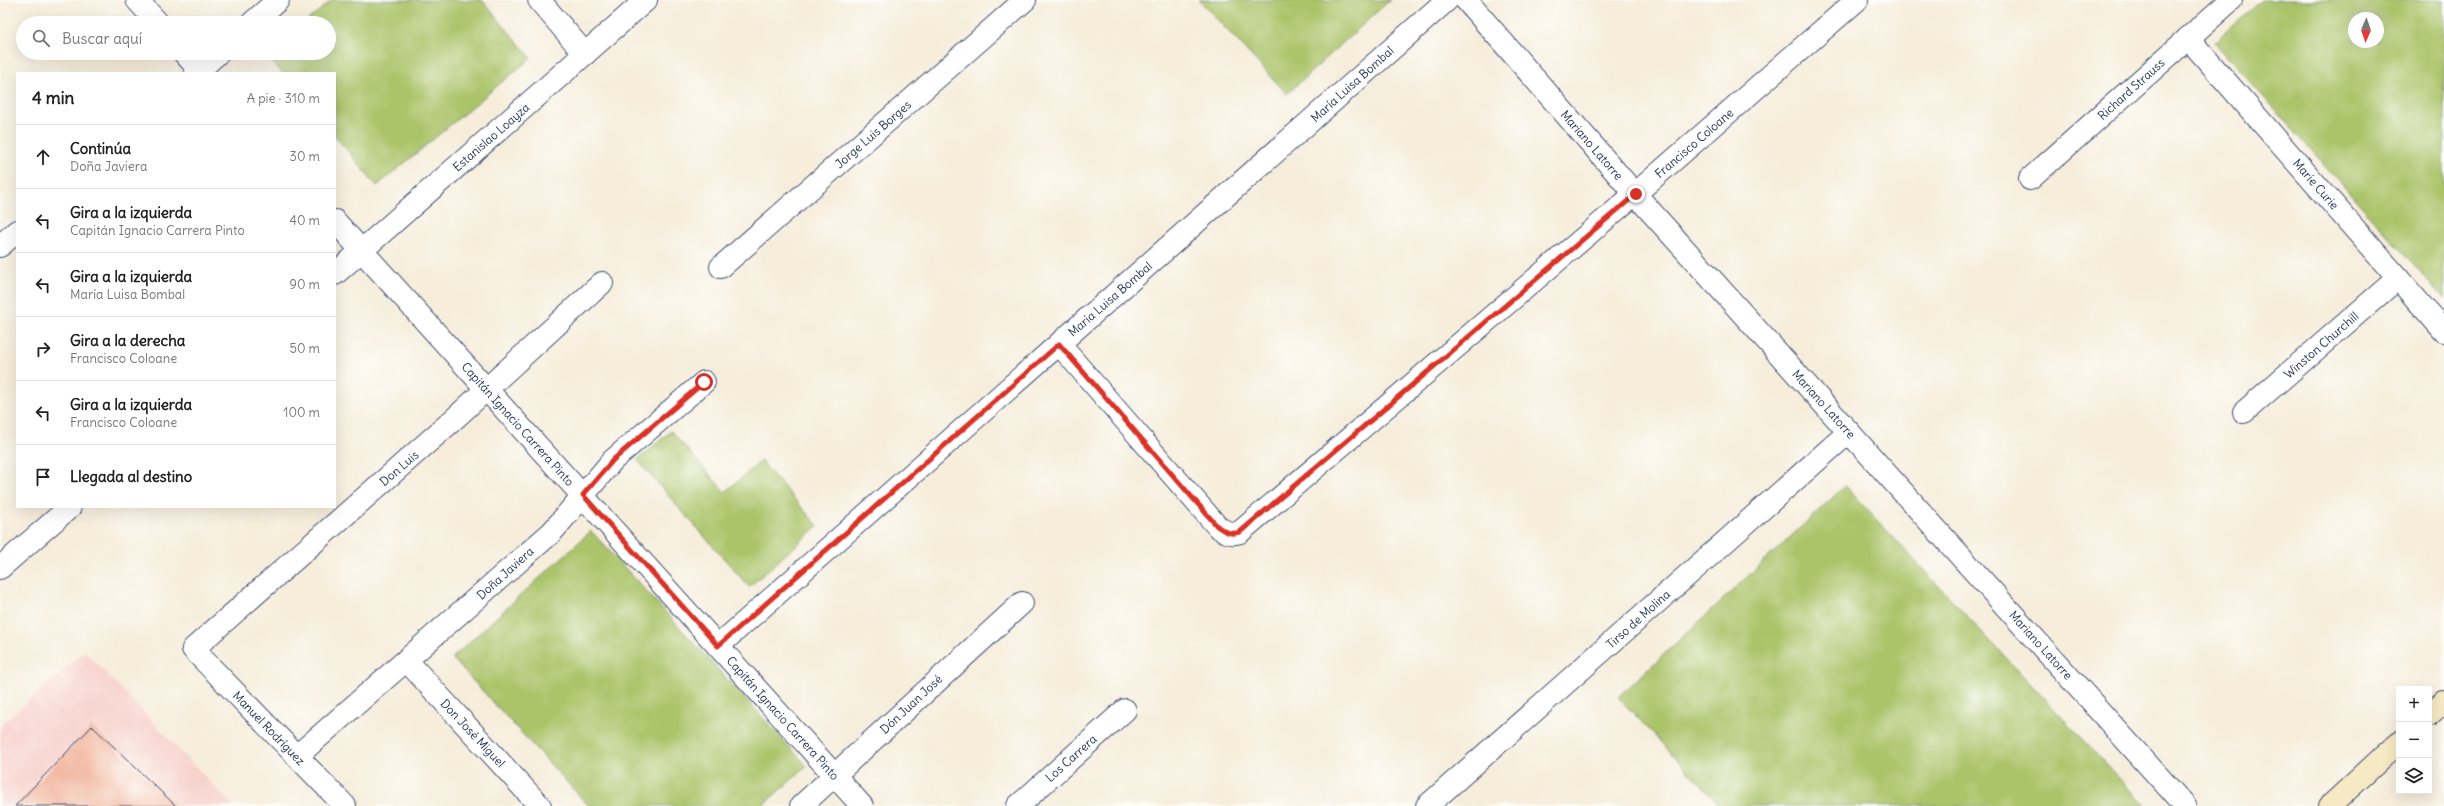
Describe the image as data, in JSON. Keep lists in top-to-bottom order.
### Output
{
  "streets": {
    "street": [
      "María Luisa Bombal",
      "Richard Strauss",
      "Jorge Luis Borges",
      "Estanislao Loayza",
      "Francisco Coloane",
      "Mariano Latorre",
      "Marie Curie",
      "Winston Churchill",
      "Capitán Ignacio Carrera Pinto",
      "Don Luis",
      "Doña Javiera",
      "Tirso de Molina",
      "Dón Juan José",
      "Manuel Rodríguez",
      "Don José Miguel",
      "Los Carrera"
    ]
  },
  "crossings": [
    ["María Luisa Bombal", "Francisco Coloane"],
    ["María Luisa Bombal", "Capitán Ignacio Carrera Pinto"],
    ["Richard Strauss", "Marie Curie"],
    ["Estanislao Loayza", "Capitán Ignacio Carrera Pinto"],
    ["Francisco Coloane", "Mariano Latorre"],
    ["Mariano Latorre", "Tirso de Molina"],
    ["Marie Curie", "Winston Churchill"],
    ["Capitán Ignacio Carrera Pinto", "Don Luis"],
    ["Capitán Ignacio Carrera Pinto", "Doña Javiera"],
    ["Capitán Ignacio Carrera Pinto", "Dón Juan José"],
    ["Don Luis", "Manuel Rodríguez"],
    ["Doña Javiera", "Manuel Rodríguez"],
    ["Doña Javiera", "Don José Miguel"]
  ],
  "north": "bottom",
  "page": {
    "search": "Buscar aquí",
    "heading": ["4 min", "A pie · 310 m"],
    "list": [
      ["Continúa", "Doña Javiera", "30 m"],
      ["Gira a la izquierda", "Capitán Ignacio Carrera Pinto", "40 m"],
      ["Gira a la izquierda", "María Luisa Bombal", "90 m"],
      ["Gira a la derecha", "Francisco Coloane", "50 m"],
      ["Gira a la izquierda", "Francisco Coloane", "100 m"],
      "Llegada al destino"
    ],
    "map_buttons": ["+", "−"]
  }
}
